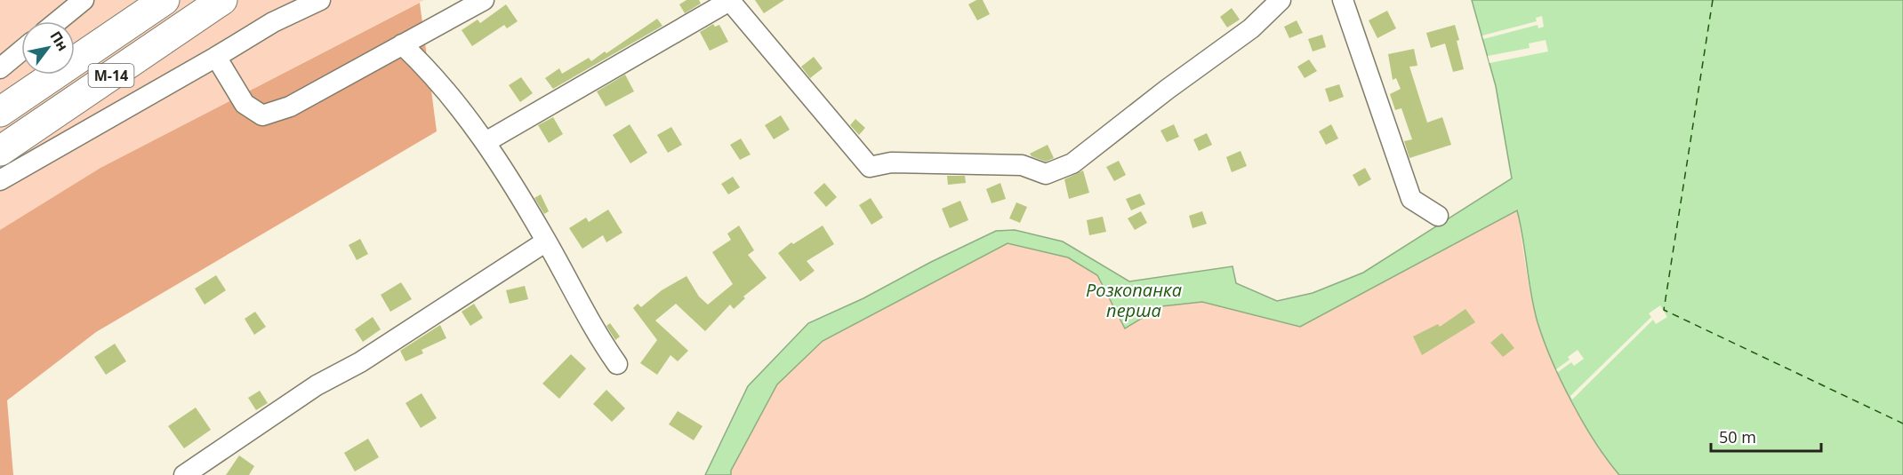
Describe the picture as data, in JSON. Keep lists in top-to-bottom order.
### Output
{
  "streets": {
    "highway": ["М-14"]
  },
  "water": ["Розкопанка перша"],
  "scale_bar": "50 m",
  "north": "top right"
}
